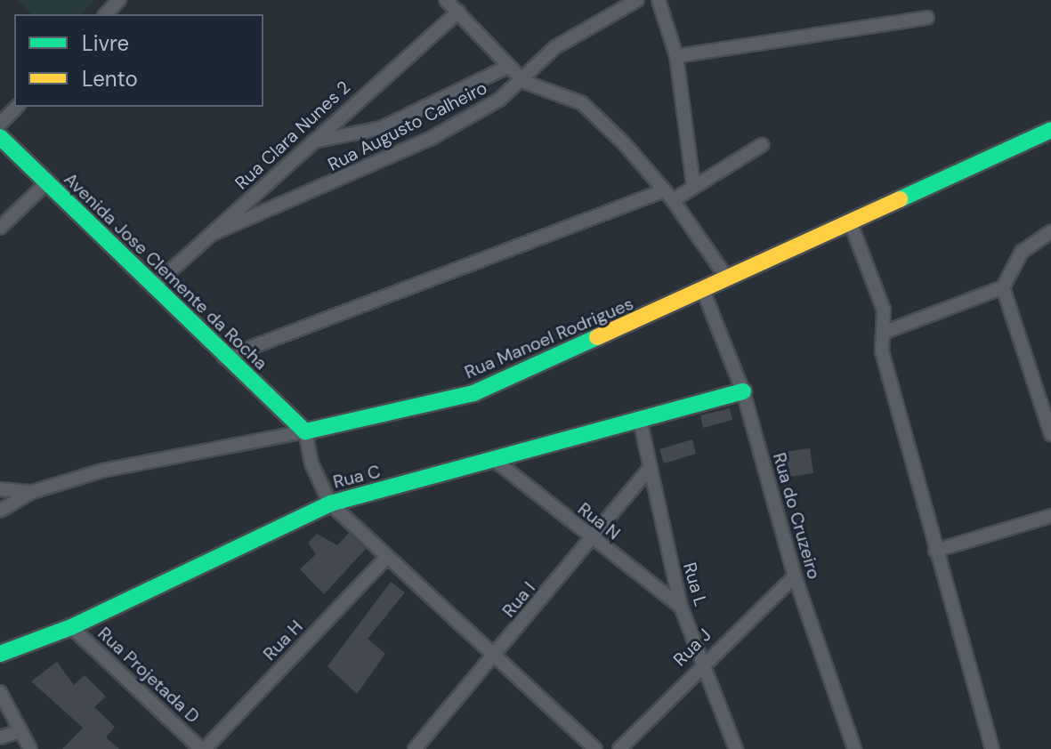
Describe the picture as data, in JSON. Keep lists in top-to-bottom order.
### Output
{
  "streets": {
    "street": [
      "Rua Augusto Calheiro",
      "Rua Clara Nunes 2",
      "Avenida Jose Clemente da Rocha",
      "Rua Manoel Rodrigues",
      "Rua C",
      "Rua do Cruzeiro",
      "Rua N",
      "Rua L",
      "Rua I",
      "Rua H",
      "Rua J",
      "Rua Projetada D"
    ]
  },
  "crossings": [
    ["Rua Augusto Calheiro", "Rua Clara Nunes 2"],
    ["Rua Clara Nunes 2", "Avenida Jose Clemente da Rocha"],
    ["Avenida Jose Clemente da Rocha", "Rua Manoel Rodrigues"],
    ["Rua Manoel Rodrigues", "Rua do Cruzeiro"],
    ["Rua C", "Rua do Cruzeiro"],
    ["Rua C", "Rua N"],
    ["Rua C", "Rua L"],
    ["Rua C", "Rua Projetada D"],
    ["Rua do Cruzeiro", "Rua J"],
    ["Rua N", "Rua L"],
    ["Rua N", "Rua I"],
    ["Rua L", "Rua I"],
    ["Rua L", "Rua J"],
    ["Rua H", "Rua Projetada D"]
  ],
  "legend": ["Livre", "Lento"]
}
